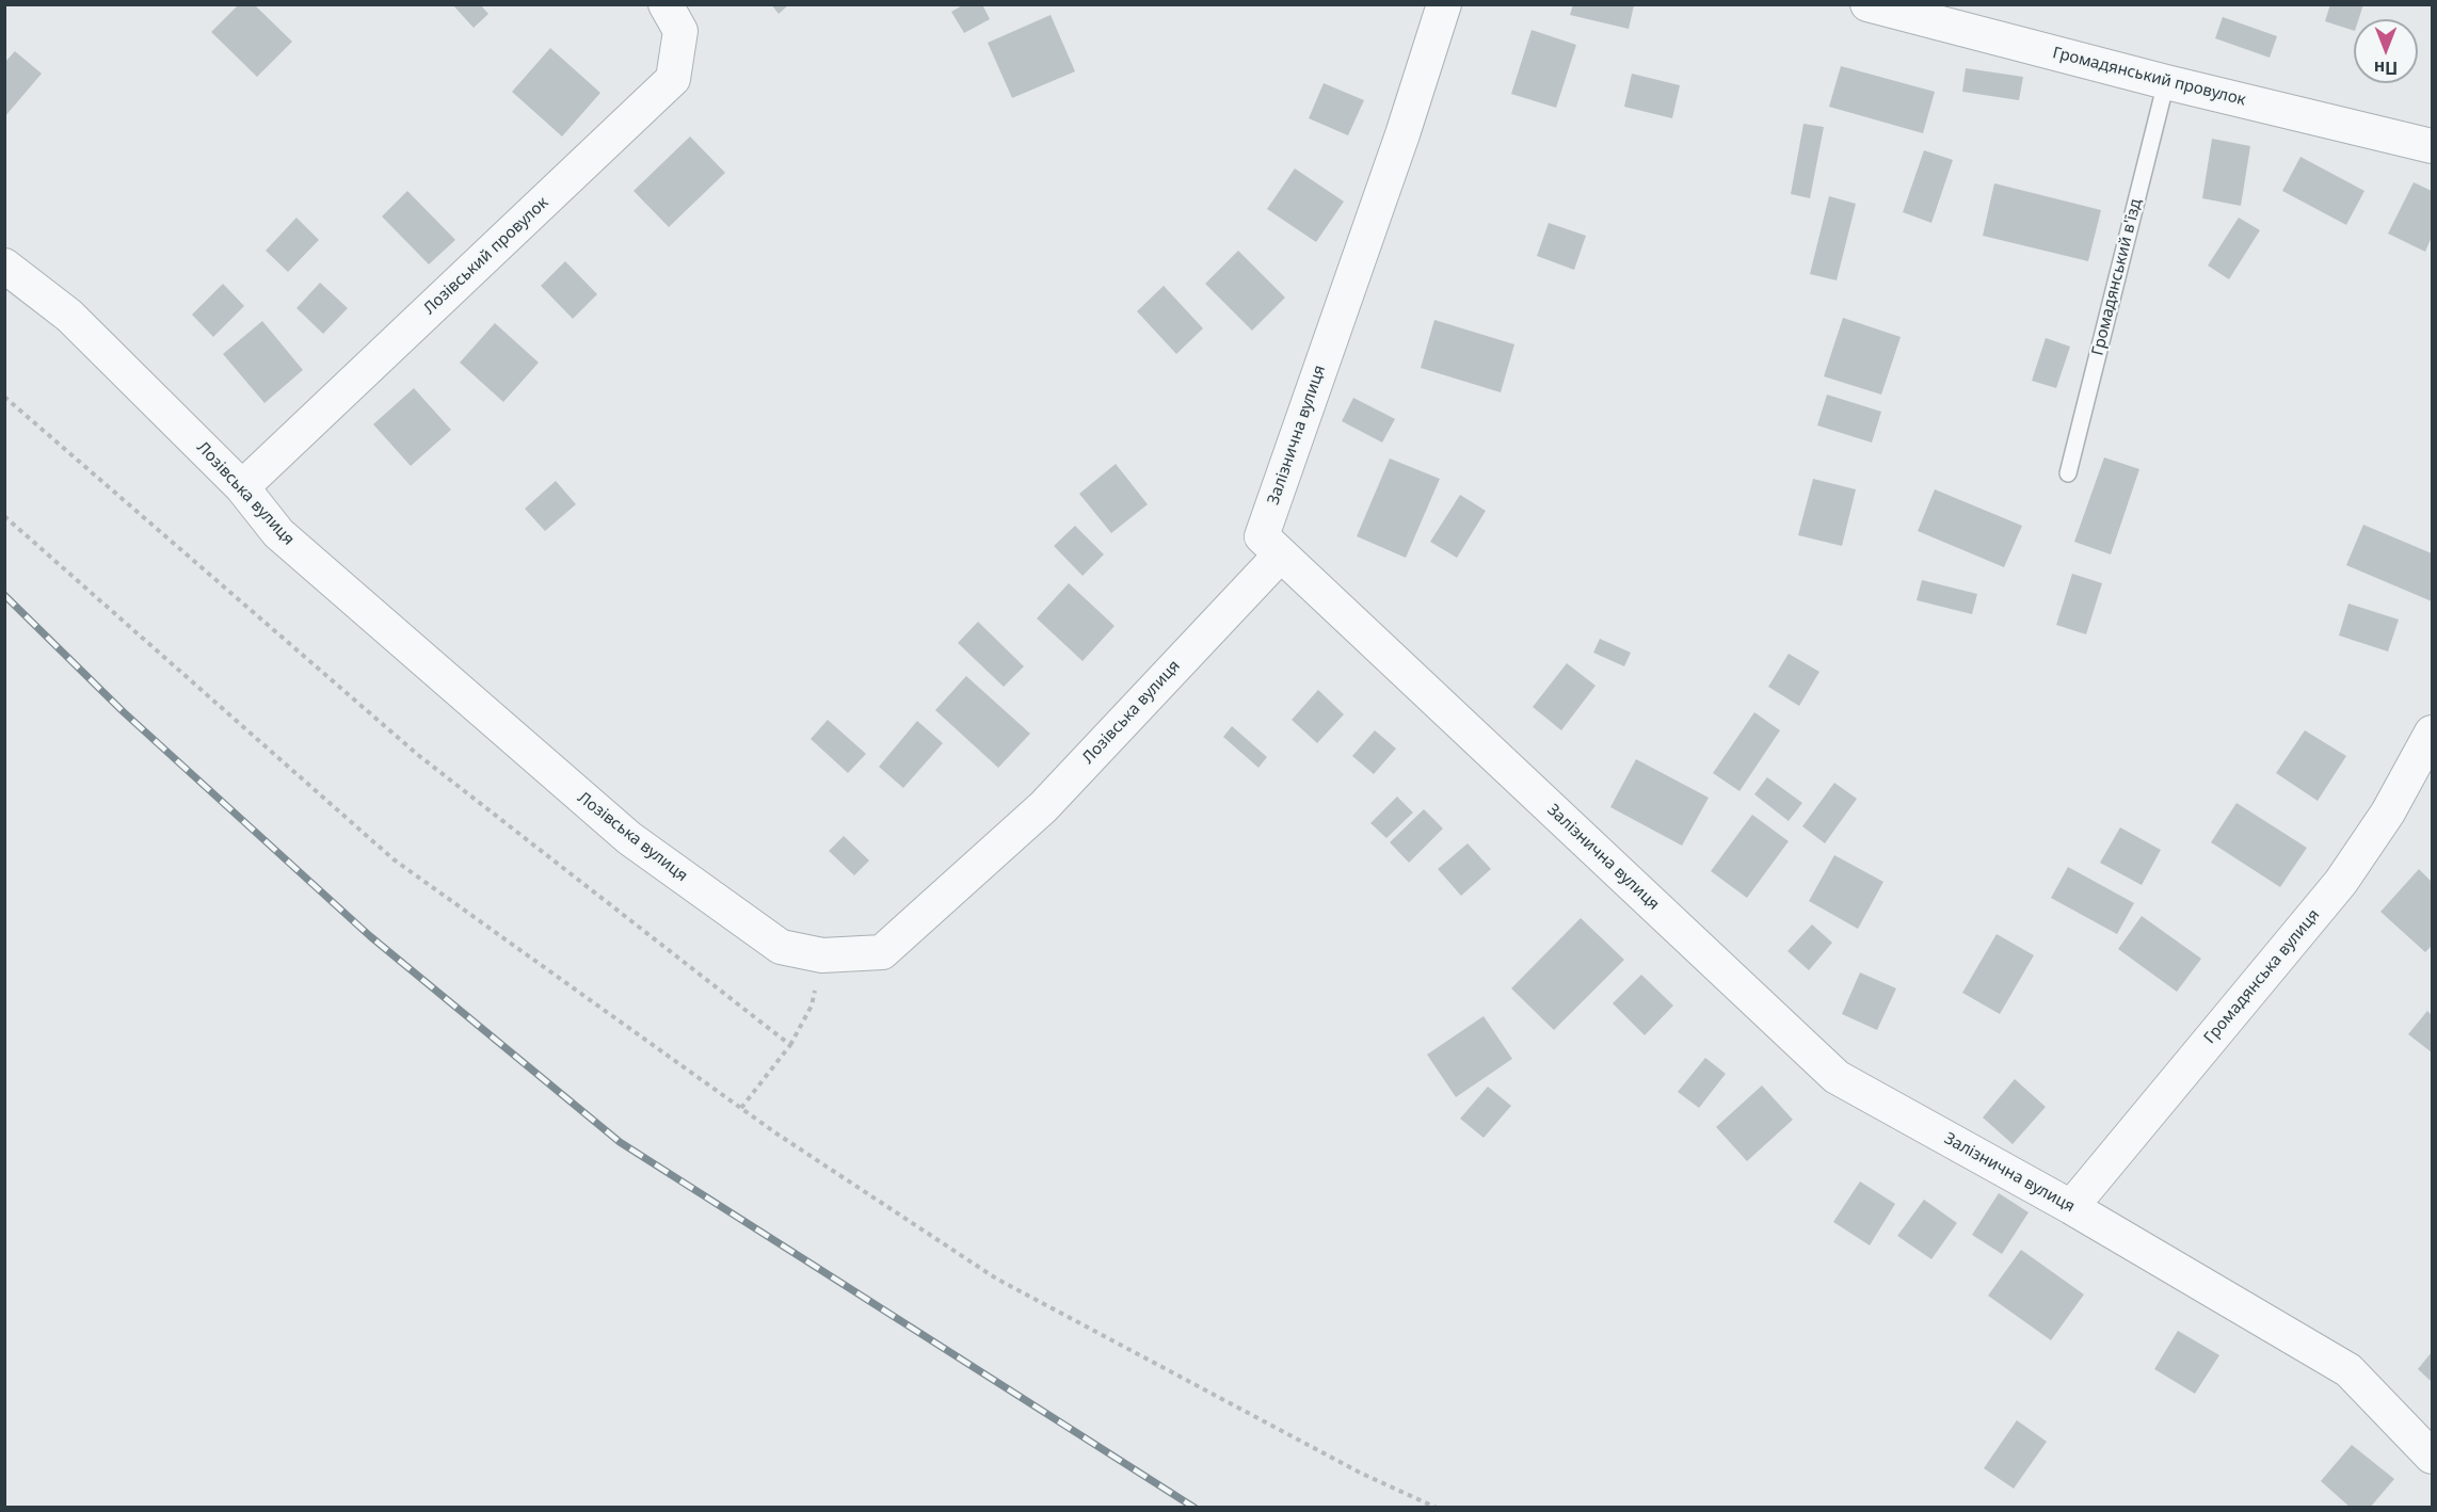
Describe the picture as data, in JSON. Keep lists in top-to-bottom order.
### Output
{
  "streets": {
    "street": [
      "Громадянський провулок",
      "Лозівський провулок",
      "Залізнична вулиця",
      "Лозівська вулиця",
      "Громадянська вулиця"
    ],
    "lane": ["Громадянський в'їзд"]
  },
  "crossings": [
    ["Громадянський провулок", "Громадянський в'їзд"],
    ["Лозівський провулок", "Лозівська вулиця"],
    ["Залізнична вулиця", "Лозівська вулиця"],
    ["Залізнична вулиця", "Громадянська вулиця"]
  ],
  "north": "bottom"
}
